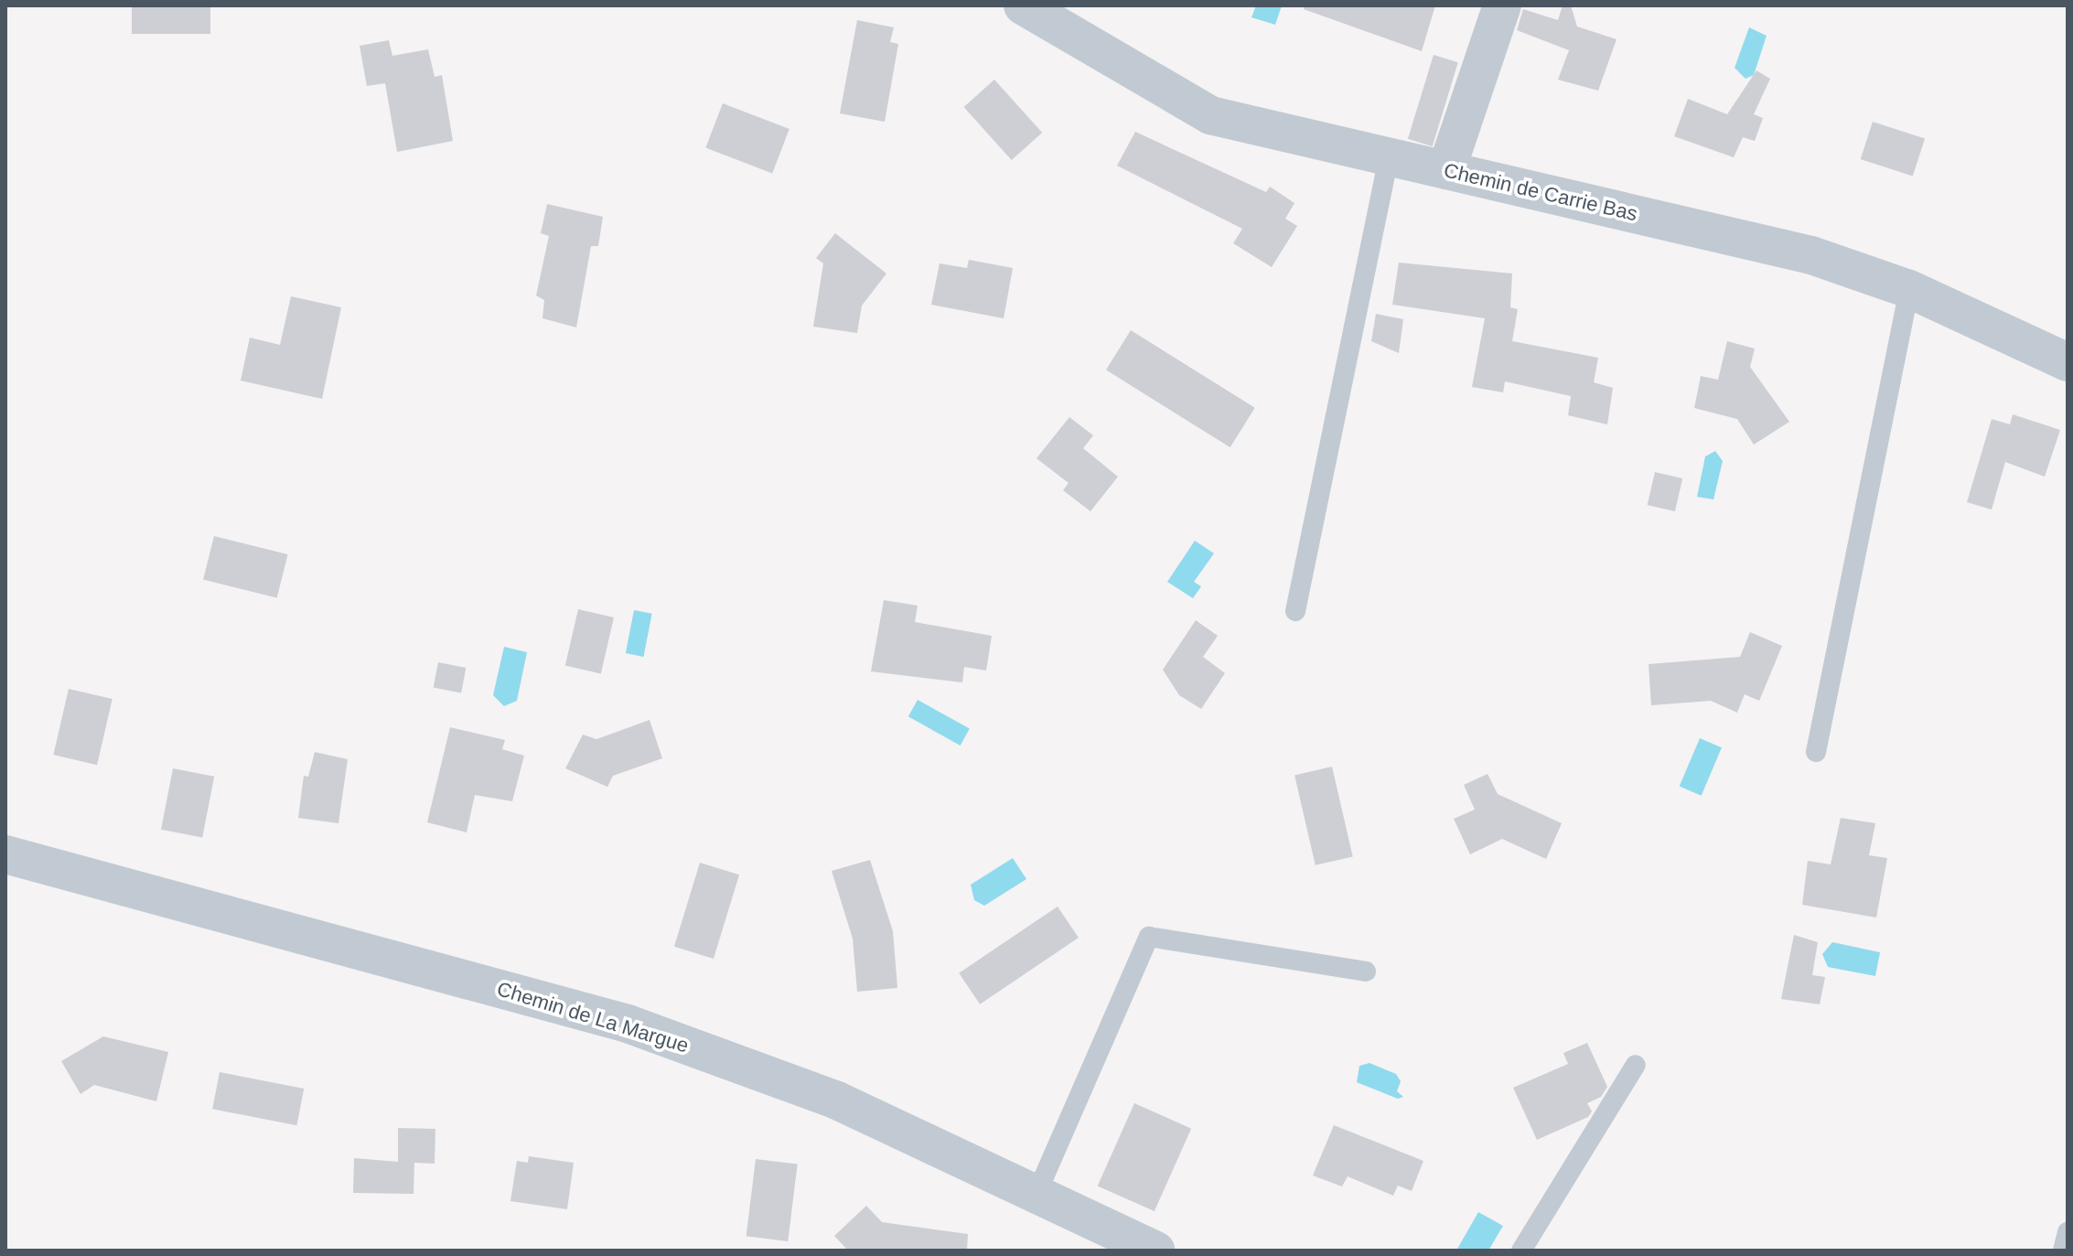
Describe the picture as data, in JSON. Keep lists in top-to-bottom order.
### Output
{
  "streets": {
    "street": ["Chemin de Carrie Bas", "Chemin de La Margue"]
  }
}
